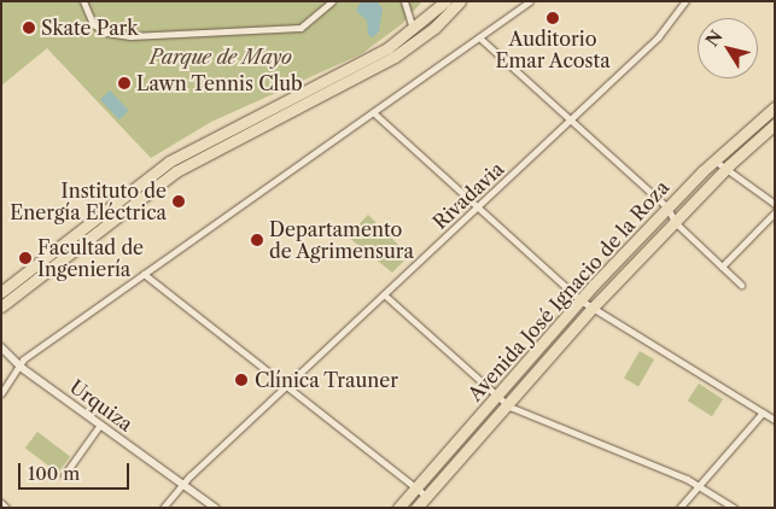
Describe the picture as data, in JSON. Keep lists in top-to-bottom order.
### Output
{
  "streets": {
    "main road": ["Avenida José Ignacio de la Roza"],
    "street": ["Rivadavia", "Urquiza"]
  },
  "crossings": [
    ["Rivadavia", "Urquiza"]
  ],
  "parks": ["Parque de Mayo"],
  "places": [
    "Auditorio Emar Acosta",
    "Skate Park",
    "Lawn Tennis Club",
    "Instituto de Energía Eléctrica",
    "Departamento de Agrimensura",
    "Facultad de Ingeniería",
    "Clínica Trauner"
  ],
  "scale_bar": "100 m",
  "north": "top left"
}
